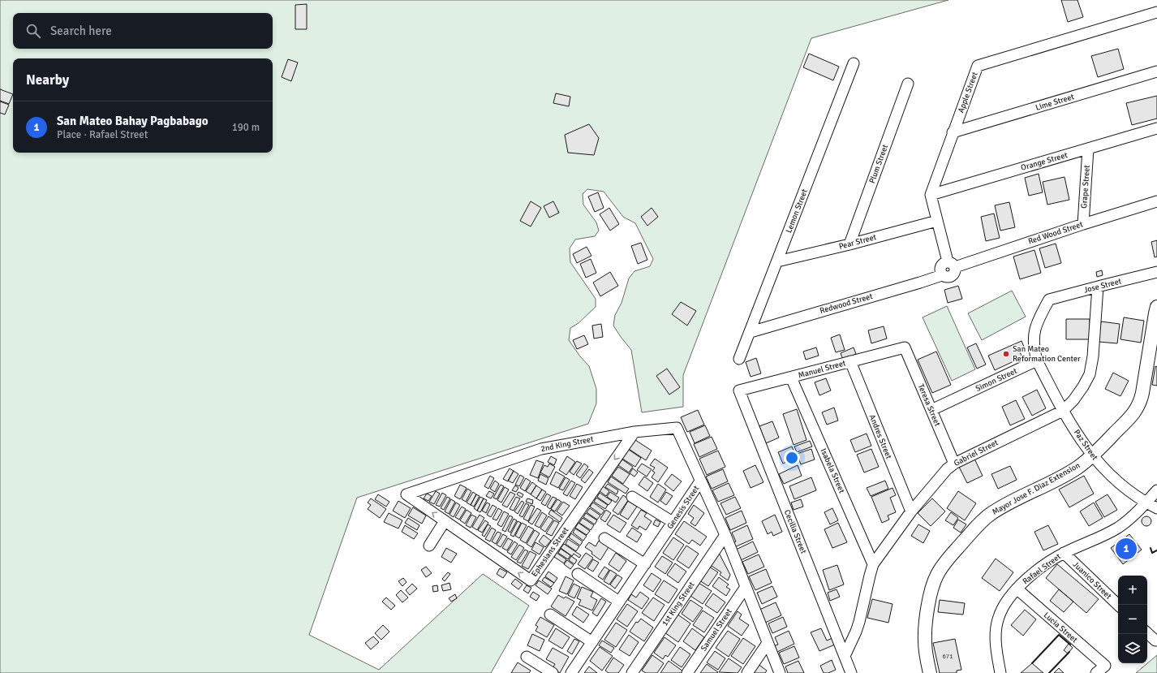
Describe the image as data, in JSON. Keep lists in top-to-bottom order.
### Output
{
  "streets": {
    "street": [
      "Apple Street",
      "Lime Street",
      "Orange Street",
      "Plum Street",
      "Grape Street",
      "Lemon Street",
      "Red Wood Street",
      "Pear Street",
      "Jose Street",
      "Redwood Street",
      "Manuel Street",
      "Simon Street",
      "Teresa Street",
      "Andres Street",
      "2nd King Street",
      "Paz Street",
      "Gabriel Street",
      "Isabela Street",
      "Mayor Jose F. Diaz Extension",
      "Genesis Street",
      "Cecilia Street",
      "Ephesians Street",
      "Rafael Street",
      "Juanico Street",
      "1st King Street",
      "Lucia Street",
      "Samuel Street"
    ]
  },
  "crossings": [
    ["Apple Street", "Lime Street"],
    ["Apple Street", "Orange Street"],
    ["Orange Street", "Grape Street"],
    ["Plum Street", "Pear Street"],
    ["Grape Street", "Red Wood Street"],
    ["Lemon Street", "Pear Street"],
    ["Lemon Street", "Redwood Street"],
    ["Red Wood Street", "Redwood Street"],
    ["Jose Street", "Simon Street"],
    ["Jose Street", "Paz Street"],
    ["Jose Street", "Gabriel Street"],
    ["Manuel Street", "Teresa Street"],
    ["Manuel Street", "Andres Street"],
    ["Manuel Street", "Isabela Street"],
    ["Manuel Street", "Cecilia Street"],
    ["Simon Street", "Teresa Street"],
    ["Simon Street", "Paz Street"],
    ["Teresa Street", "Gabriel Street"],
    ["Andres Street", "Gabriel Street"],
    ["2nd King Street", "Genesis Street"],
    ["2nd King Street", "Ephesians Street"],
    ["Paz Street", "Gabriel Street"],
    ["Paz Street", "Mayor Jose F. Diaz Extension"],
    ["Paz Street", "Rafael Street"],
    ["Gabriel Street", "Isabela Street"],
    ["Gabriel Street", "Cecilia Street"],
    ["Genesis Street", "1st King Street"],
    ["Genesis Street", "Samuel Street"],
    ["Rafael Street", "Juanico Street"],
    ["Rafael Street", "Lucia Street"]
  ],
  "places": ["San Mateo Reformation Center"],
  "house_numbers": ["671"],
  "page": {
    "search": "Search here",
    "heading": "Nearby",
    "list": [
      {
        "mark": "1",
        "name": "San Mateo Bahay Pagbabago",
        "note": "Place · Rafael Street",
        "value": "190 m"
      }
    ],
    "pins": "1",
    "map_buttons": ["+", "−"]
  }
}
